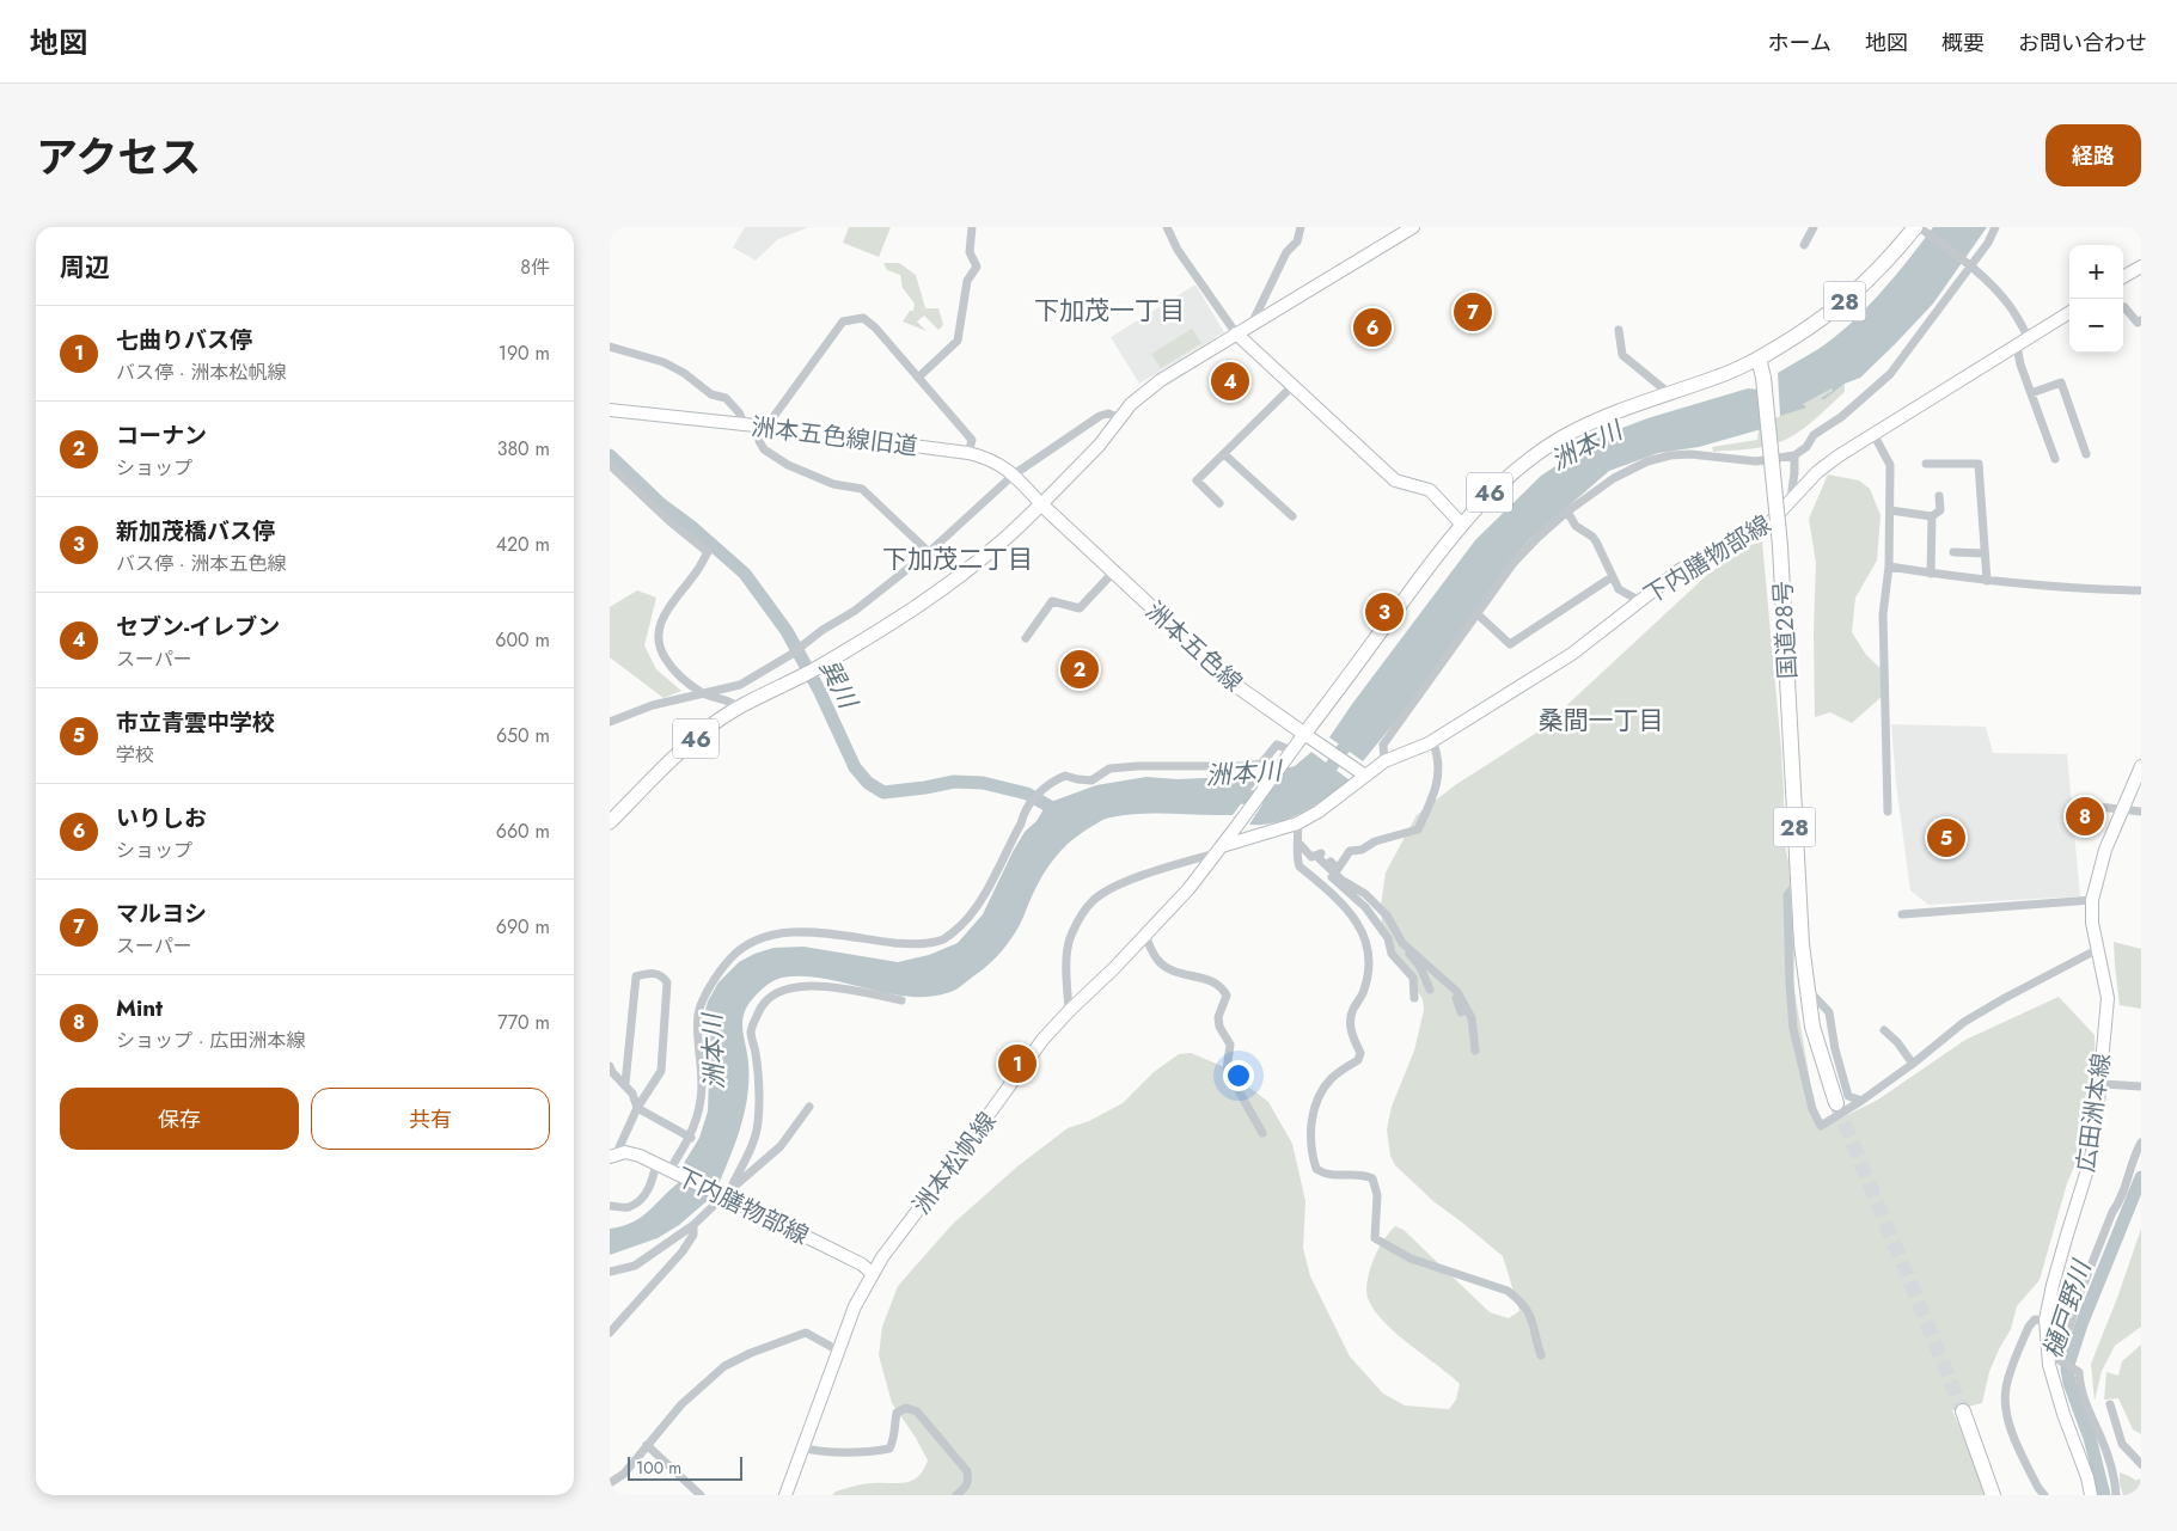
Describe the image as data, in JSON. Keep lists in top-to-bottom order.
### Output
{
  "streets": {
    "highway": ["28", "国道28号"],
    "main road": [
      "洲本五色線旧道",
      "46",
      "下内膳物部線",
      "洲本五色線",
      "広田洲本線",
      "洲本松帆線"
    ]
  },
  "crossings": [
    ["28", "46"],
    ["28", "国道28号"],
    ["洲本五色線旧道", "46"],
    ["洲本五色線旧道", "洲本五色線"],
    ["46", "国道28号"],
    ["46", "洲本五色線"],
    ["46", "洲本松帆線"],
    ["下内膳物部線", "洲本松帆線"],
    ["洲本五色線", "洲本松帆線"]
  ],
  "districts": ["下加茂一丁目", "下加茂二丁目", "桑間一丁目"],
  "water": ["洲本川", "巽川", "樋戸野川"],
  "scale_bar": "100 m",
  "page": {
    "header": "地図",
    "nav": [
      "ホーム",
      "地図",
      "概要",
      "お問い合わせ"
    ],
    "title": "アクセス",
    "buttons": [
      "経路",
      ["保存", "共有"]
    ],
    "heading": ["周辺", "8件"],
    "map_buttons": ["+", "−"],
    "pins": [
      "7",
      "6",
      "4",
      "3",
      "2",
      "8",
      "5",
      "1"
    ],
    "list": [
      {
        "mark": "1",
        "name": "七曲りバス停",
        "note": "バス停 · 洲本松帆線",
        "value": "190 m"
      },
      {
        "mark": "2",
        "name": "コーナン",
        "note": "ショップ",
        "value": "380 m"
      },
      {
        "mark": "3",
        "name": "新加茂橋バス停",
        "note": "バス停 · 洲本五色線",
        "value": "420 m"
      },
      {
        "mark": "4",
        "name": "セブン-イレブン",
        "note": "スーパー",
        "value": "600 m"
      },
      {
        "mark": "5",
        "name": "市立青雲中学校",
        "note": "学校",
        "value": "650 m"
      },
      {
        "mark": "6",
        "name": "いりしお",
        "note": "ショップ",
        "value": "660 m"
      },
      {
        "mark": "7",
        "name": "マルヨシ",
        "note": "スーパー",
        "value": "690 m"
      },
      {
        "mark": "8",
        "name": "Mint",
        "note": "ショップ · 広田洲本線",
        "value": "770 m"
      }
    ],
    "scale": "100 m"
  }
}
